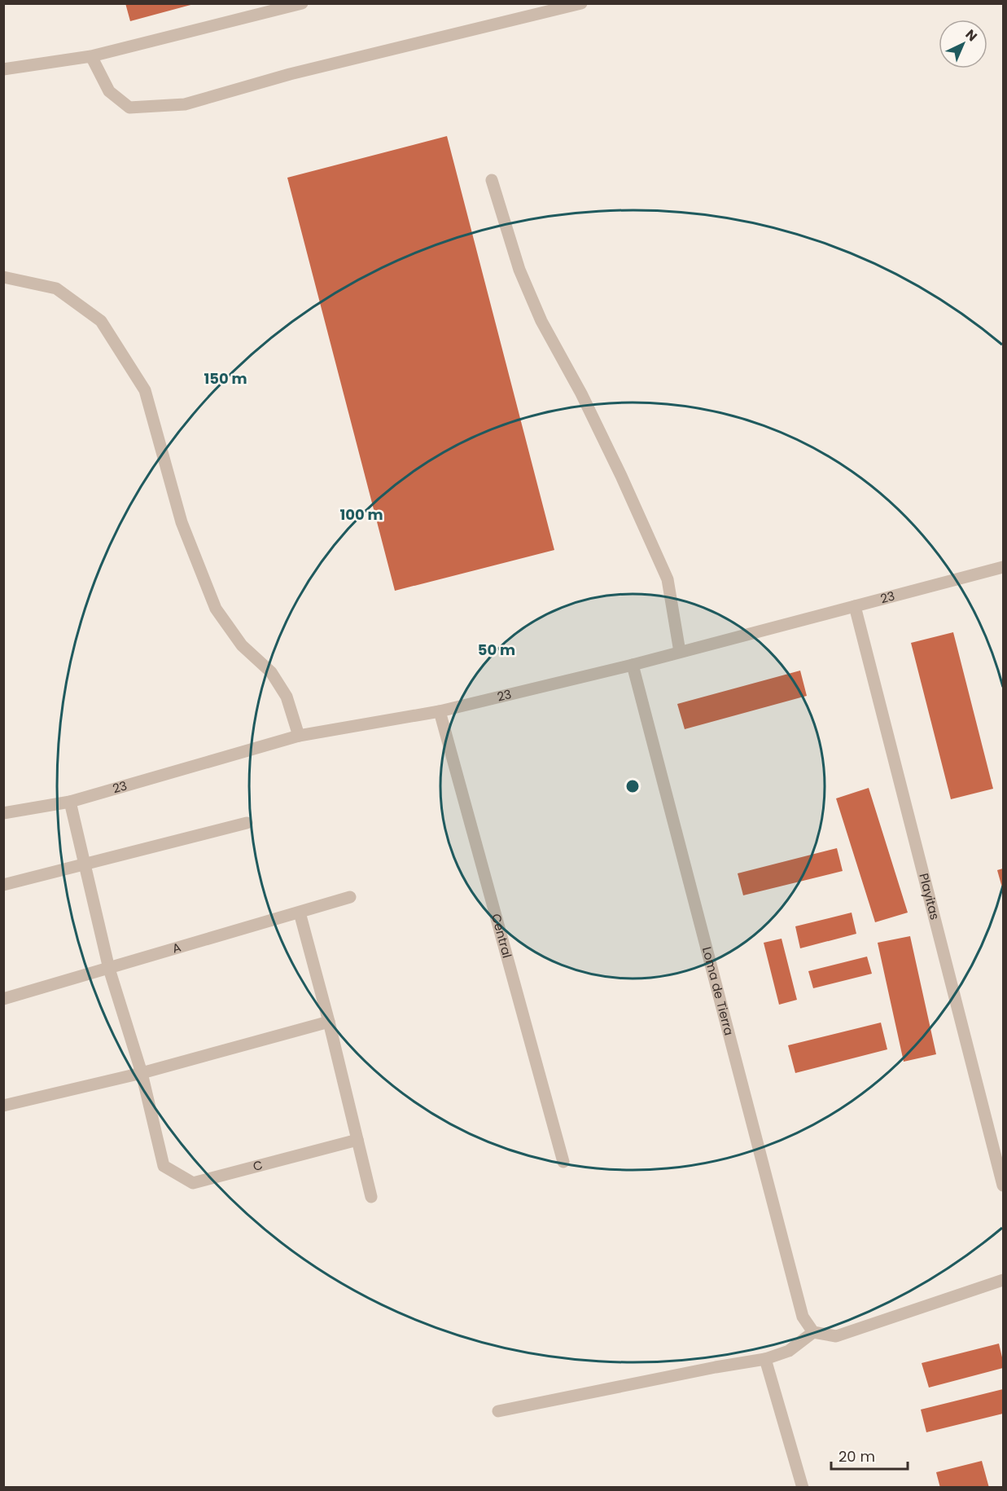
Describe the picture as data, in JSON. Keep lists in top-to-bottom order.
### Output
{
  "streets": {
    "street": [
      "23",
      "Playitas",
      "Central",
      "A",
      "Loma de Tierra",
      "C"
    ]
  },
  "crossings": [
    ["23", "Playitas"],
    ["23", "Central"],
    ["23", "Loma de Tierra"]
  ],
  "scale_bar": "20 m",
  "north": "top right",
  "rings": ["150 m", "100 m", "50 m"]
}
